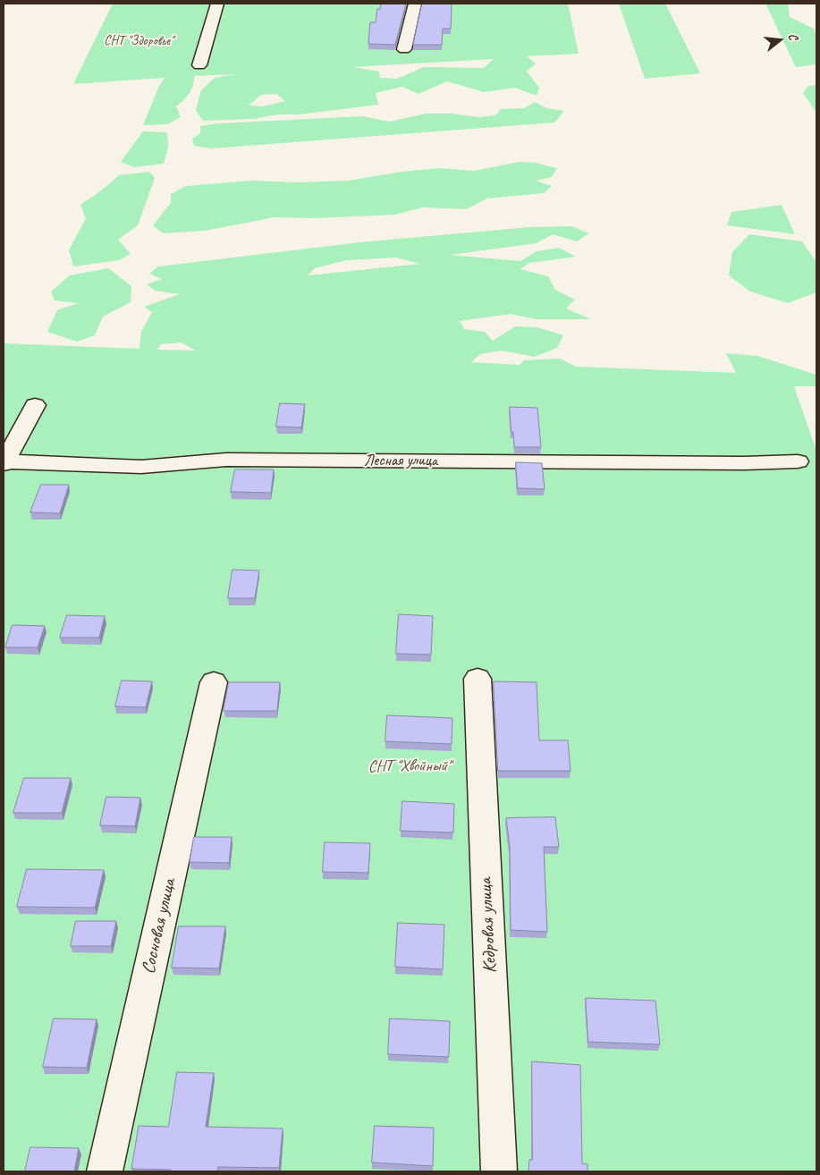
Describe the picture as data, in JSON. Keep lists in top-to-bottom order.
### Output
{
  "streets": {
    "street": ["Лесная улица", "Кедровая улица", "Сосновая улица"]
  },
  "parks": ["СНТ \"Здоровье\"", "СНТ \"Хвойный\""],
  "north": "right"
}
